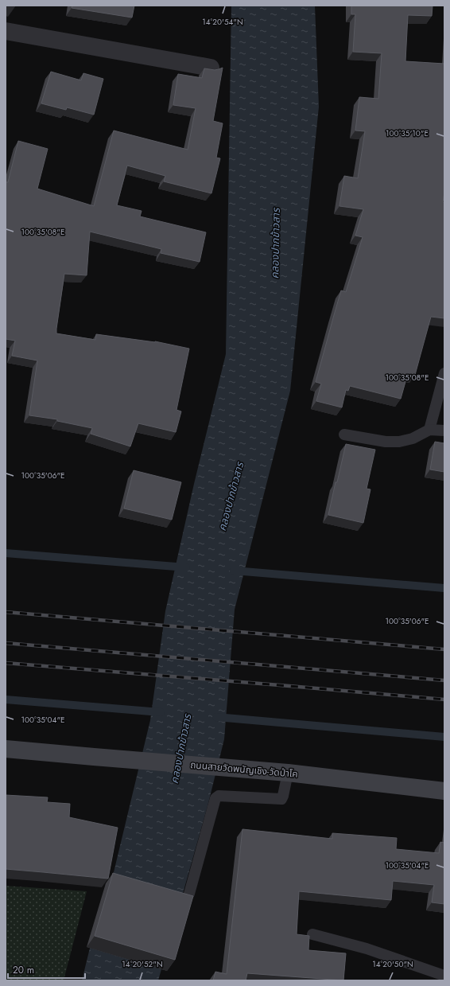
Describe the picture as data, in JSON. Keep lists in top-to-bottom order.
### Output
{
  "streets": {
    "main road": ["ถนนสายวัดพนัญเชิง-วัดป่าโค"]
  },
  "water": ["คลองปากข้าวสาร"],
  "scale_bar": "20 m",
  "coordinates": [
    "14°20'54\"N",
    "100°35'10\"E",
    "100°35'08\"E",
    "100°35'06\"E",
    "100°35'04\"E",
    "14°20'52\"N",
    "14°20'50\"N"
  ]
}
